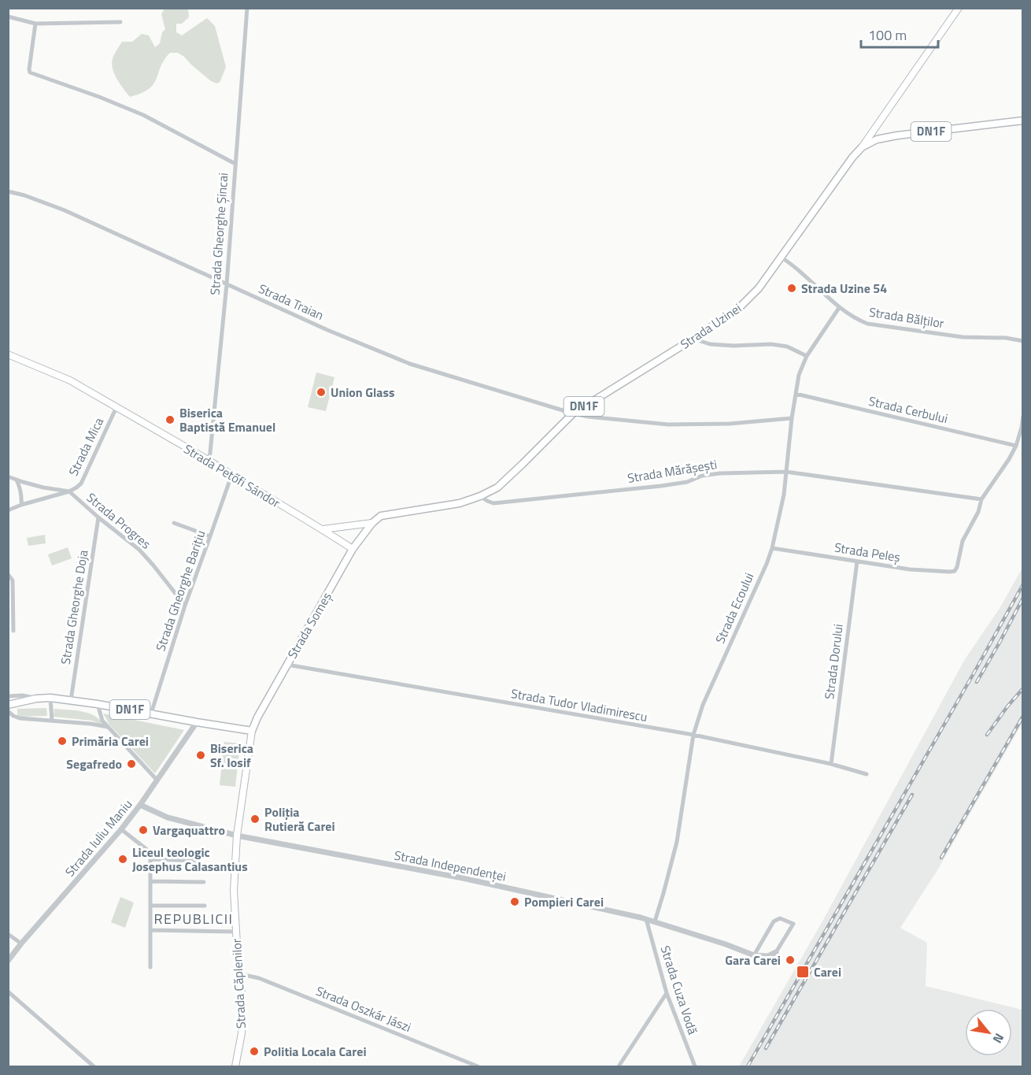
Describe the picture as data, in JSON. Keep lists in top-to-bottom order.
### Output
{
  "streets": {
    "main road": [
      "DN1F",
      "Strada Uzinei",
      "Strada Petőfi Sándor",
      "Strada Someș",
      "Strada Căplenilor"
    ],
    "street": [
      "Strada Gheorghe Șincai",
      "Strada Traian",
      "Strada Bălților",
      "Strada Cerbului",
      "Strada Mica",
      "Strada Mărășești",
      "Strada Progres",
      "Strada Peleș",
      "Strada Gheorghe Barițiu",
      "Strada Gheorghe Doja",
      "Strada Ecoului",
      "Strada Dorului",
      "Strada Tudor Vladimirescu",
      "Strada Iuliu Maniu",
      "Strada Independenței",
      "Strada Cuza Vodă",
      "Strada Oszkár Jászi"
    ]
  },
  "crossings": [
    ["DN1F", "Strada Uzinei"],
    ["DN1F", "Strada Gheorghe Barițiu"],
    ["DN1F", "Strada Gheorghe Doja"],
    ["DN1F", "Strada Someș"],
    ["DN1F", "Strada Iuliu Maniu"],
    ["DN1F", "Strada Căplenilor"],
    ["Strada Gheorghe Șincai", "Strada Traian"],
    ["Strada Gheorghe Șincai", "Strada Petőfi Sándor"],
    ["Strada Traian", "Strada Uzinei"],
    ["Strada Traian", "Strada Ecoului"],
    ["Strada Bălților", "Strada Uzinei"],
    ["Strada Bălților", "Strada Ecoului"],
    ["Strada Uzinei", "Strada Mărășești"],
    ["Strada Uzinei", "Strada Someș"],
    ["Strada Cerbului", "Strada Ecoului"],
    ["Strada Mica", "Strada Petőfi Sándor"],
    ["Strada Mica", "Strada Progres"],
    ["Strada Mărășești", "Strada Peleș"],
    ["Strada Mărășești", "Strada Ecoului"],
    ["Strada Petőfi Sándor", "Strada Gheorghe Barițiu"],
    ["Strada Petőfi Sándor", "Strada Someș"],
    ["Strada Progres", "Strada Gheorghe Barițiu"],
    ["Strada Progres", "Strada Gheorghe Doja"],
    ["Strada Peleș", "Strada Ecoului"],
    ["Strada Peleș", "Strada Dorului"],
    ["Strada Ecoului", "Strada Tudor Vladimirescu"],
    ["Strada Ecoului", "Strada Independenței"],
    ["Strada Someș", "Strada Tudor Vladimirescu"],
    ["Strada Someș", "Strada Căplenilor"],
    ["Strada Dorului", "Strada Tudor Vladimirescu"],
    ["Strada Iuliu Maniu", "Strada Independenței"],
    ["Strada Independenței", "Strada Căplenilor"],
    ["Strada Independenței", "Strada Cuza Vodă"],
    ["Strada Căplenilor", "Strada Oszkár Jászi"]
  ],
  "districts": ["REPUBLICII"],
  "places": {
    "other": [
      "Strada Uzine 54",
      "Union Glass",
      "Biserica Baptistă Emanuel",
      "Primăria Carei",
      "Biserica Sf. Iosif",
      "Segafredo",
      "Poliția Rutieră Carei",
      "Vargaquattro",
      "Liceul teologic Josephus Calasantius",
      "Pompieri Carei",
      "Gara Carei",
      "Politia Locala Carei"
    ],
    "transit": ["Carei"]
  },
  "scale_bar": "100 m",
  "north": "bottom right"
}
